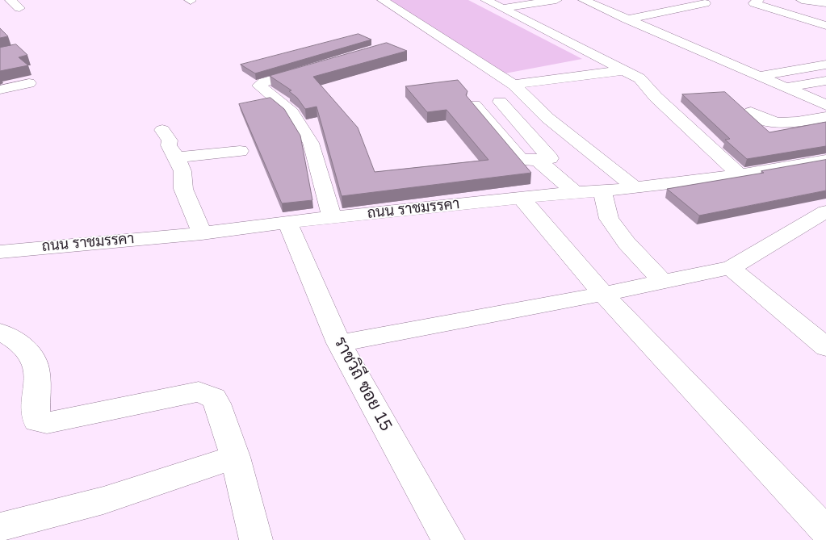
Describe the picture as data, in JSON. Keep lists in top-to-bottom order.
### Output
{
  "streets": {
    "street": ["ถนน ราชมรรคา", "ราชวิถี ซอย 15"]
  },
  "crossings": [
    ["ถนน ราชมรรคา", "ราชวิถี ซอย 15"]
  ]
}
